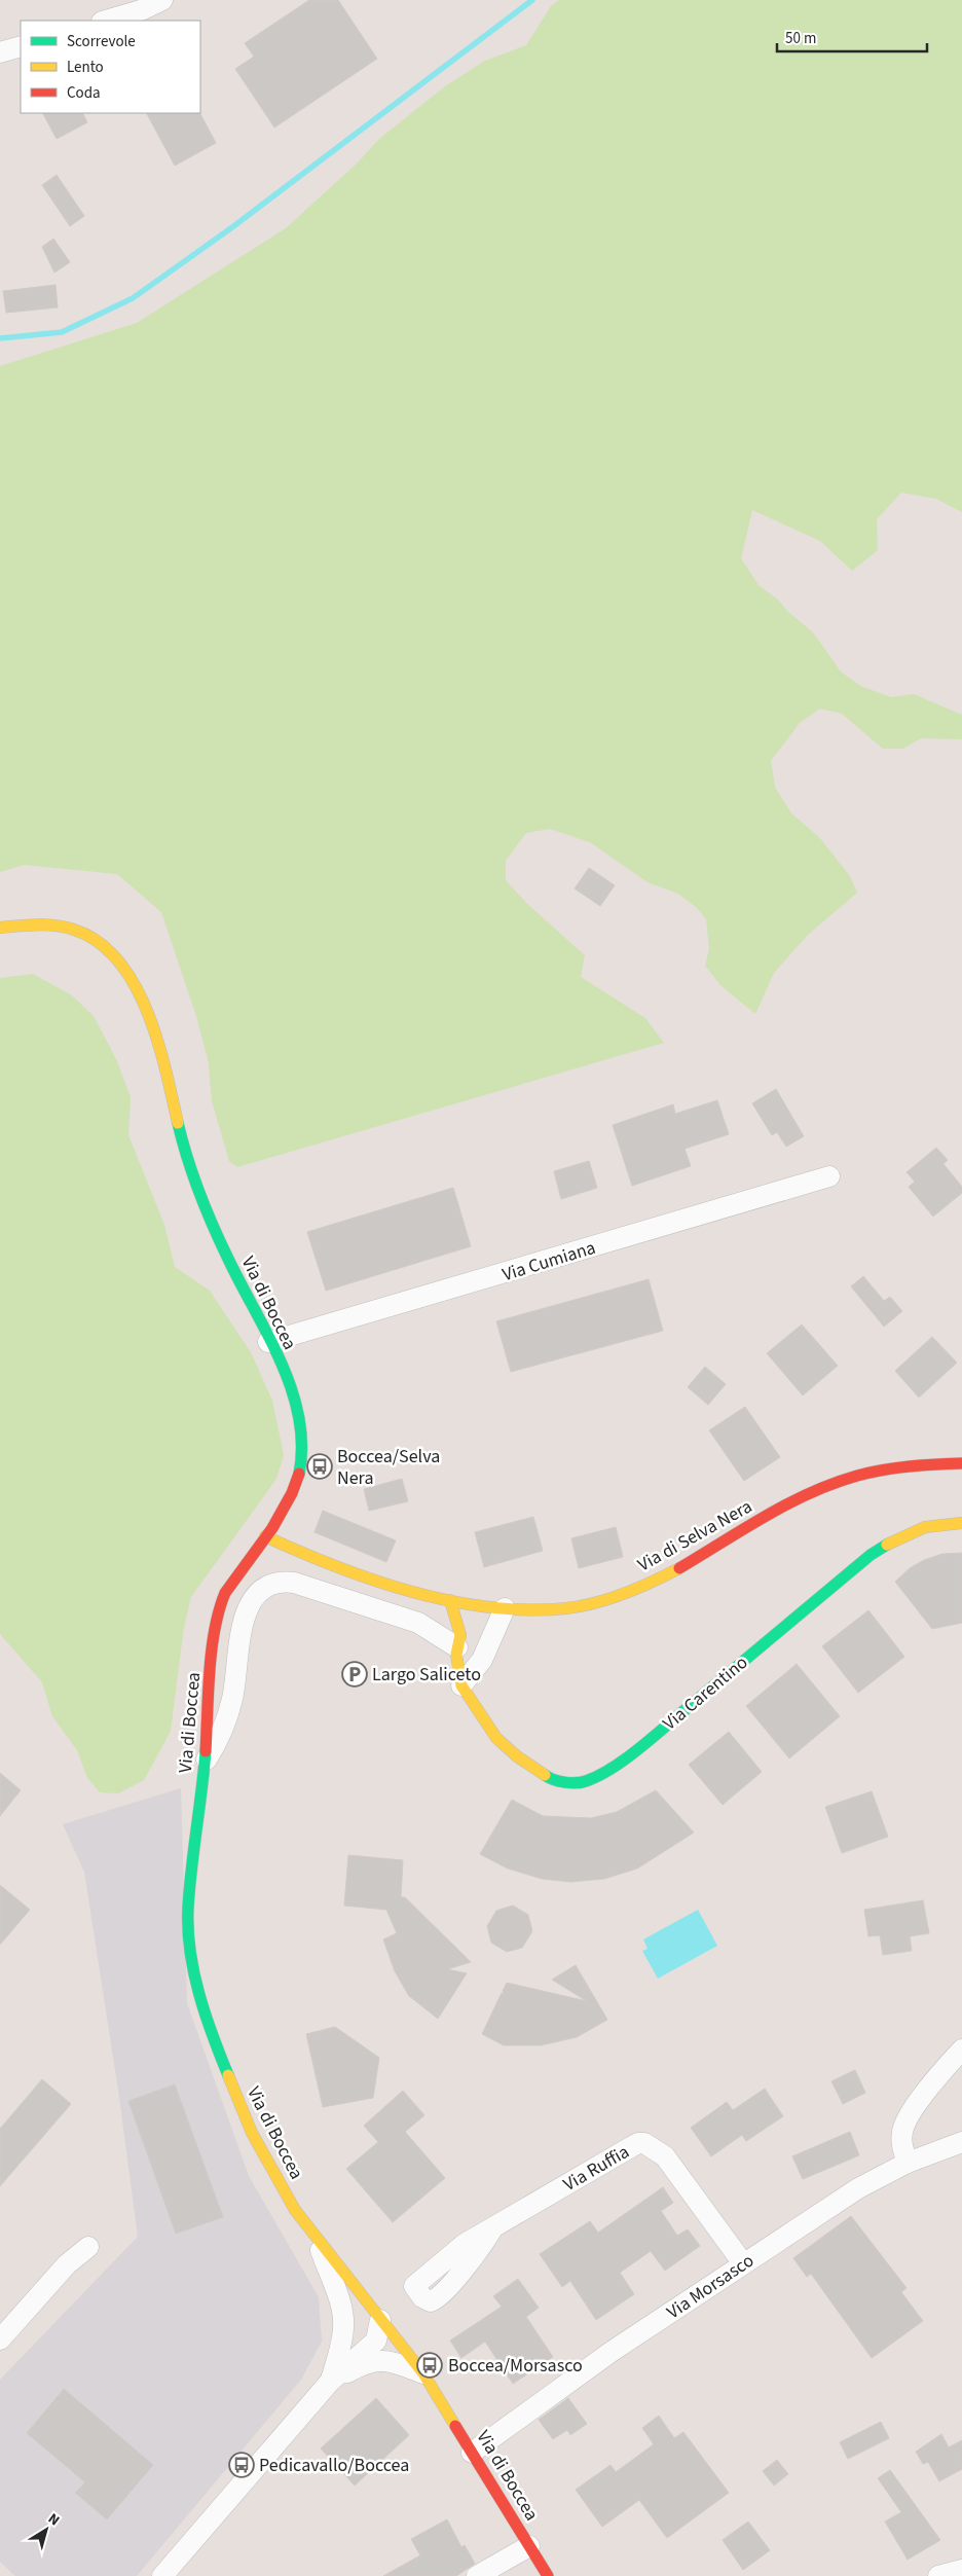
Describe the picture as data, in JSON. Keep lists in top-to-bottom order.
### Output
{
  "streets": {
    "main road": ["Via di Boccea", "Via di Selva Nera", "Via Carentino"],
    "street": ["Via Cumiana", "Via Ruffia", "Via Morsasco"]
  },
  "crossings": [
    ["Via Cumiana", "Via di Boccea"],
    ["Via di Boccea", "Via di Selva Nera"],
    ["Via di Boccea", "Via Morsasco"],
    ["Via di Selva Nera", "Via Carentino"],
    ["Via Ruffia", "Via Morsasco"]
  ],
  "places": {
    "bus stop": ["Boccea/Selva Nera", "Boccea/Morsasco", "Pedicavallo/Boccea"],
    "parking": ["Largo Saliceto"]
  },
  "legend": ["Scorrevole", "Lento", "Coda"],
  "scale_bar": "50 m",
  "north": "top right"
}
